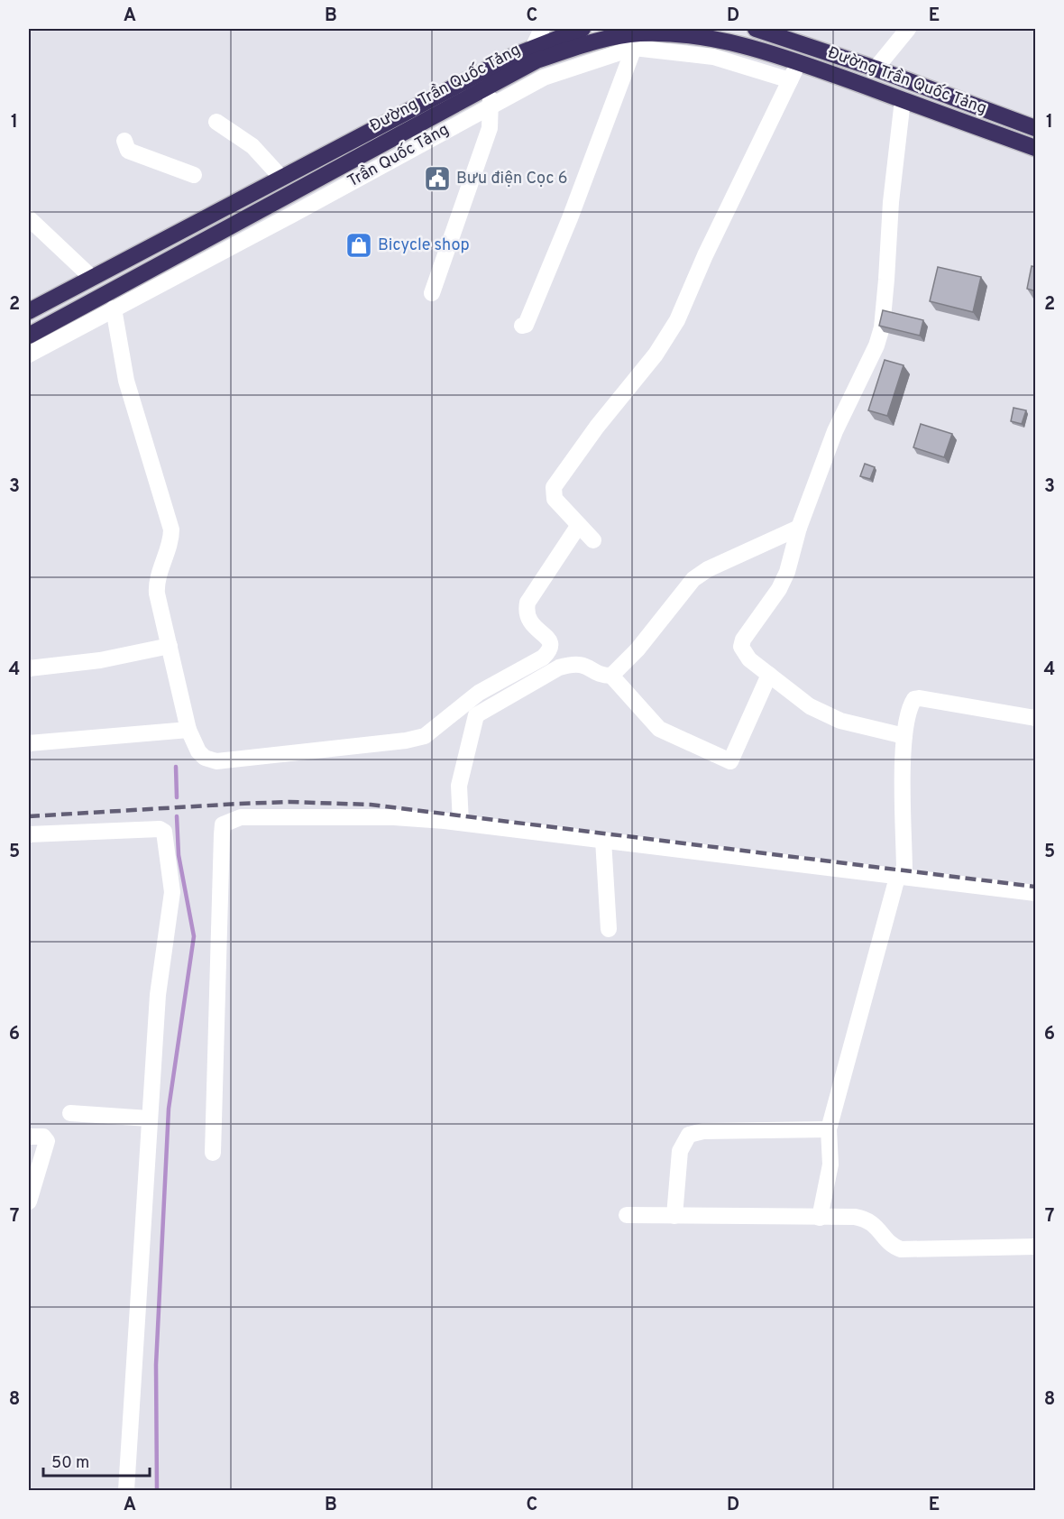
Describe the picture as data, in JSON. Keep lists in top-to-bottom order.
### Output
{
  "streets": {
    "highway": ["Đường Trần Quốc Tảng"],
    "street": ["Trần Quốc Tảng"]
  },
  "crossings": [
    ["Đường Trần Quốc Tảng", "Trần Quốc Tảng"]
  ],
  "places": {
    "public building": ["Bưu điện Cọc 6"],
    "shop": ["Bicycle shop"]
  },
  "scale_bar": "50 m",
  "grid": {
    "columns": [
      "A",
      "B",
      "C",
      "D",
      "E"
    ],
    "rows": [
      "1",
      "2",
      "3",
      "4",
      "5",
      "6",
      "7",
      "8"
    ]
  }
}
